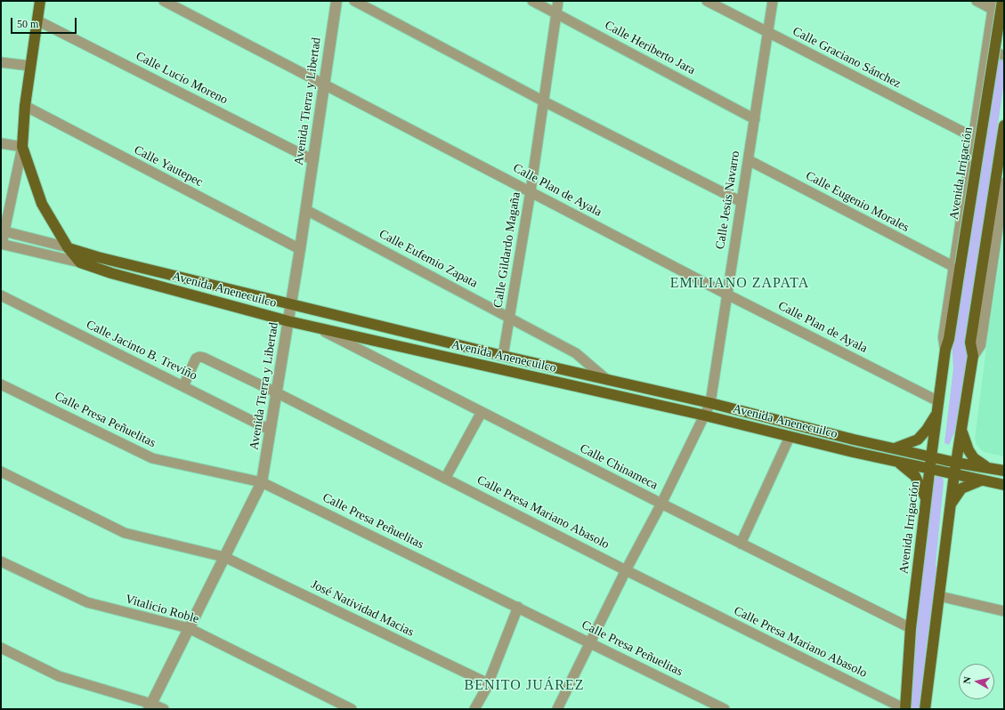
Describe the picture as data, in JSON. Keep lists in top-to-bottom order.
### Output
{
  "streets": {
    "main road": ["Avenida Irrigación", "Avenida Anenecuilco"],
    "street": [
      "Calle Heriberto Jara",
      "Calle Graciano Sánchez",
      "Calle Lucio Moreno",
      "Avenida Tierra y Libertad",
      "Calle Yautepec",
      "Calle Plan de Ayala",
      "Calle Jesús Navarro",
      "Calle Eugenio Morales",
      "Calle Gildardo Magaña",
      "Calle Eufemio Zapata",
      "Calle Jacinto B. Treviño",
      "Calle Presa Peñuelitas",
      "Calle Chinameca",
      "Calle Presa Mariano Abasolo",
      "José Natividad Macias",
      "Vitalicio Roble"
    ]
  },
  "crossings": [
    ["Calle Heriberto Jara", "Calle Jesús Navarro"],
    ["Calle Heriberto Jara", "Calle Gildardo Magaña"],
    ["Calle Graciano Sánchez", "Avenida Irrigación"],
    ["Calle Graciano Sánchez", "Calle Jesús Navarro"],
    ["Calle Lucio Moreno", "Avenida Tierra y Libertad"],
    ["Avenida Tierra y Libertad", "Calle Yautepec"],
    ["Avenida Tierra y Libertad", "Calle Plan de Ayala"],
    ["Avenida Tierra y Libertad", "Calle Eufemio Zapata"],
    ["Avenida Tierra y Libertad", "Avenida Anenecuilco"],
    ["Avenida Tierra y Libertad", "Calle Jacinto B. Treviño"],
    ["Avenida Tierra y Libertad", "Calle Presa Peñuelitas"],
    ["Avenida Tierra y Libertad", "Calle Presa Mariano Abasolo"],
    ["Avenida Tierra y Libertad", "José Natividad Macias"],
    ["Avenida Tierra y Libertad", "Vitalicio Roble"],
    ["Avenida Irrigación", "Calle Plan de Ayala"],
    ["Avenida Irrigación", "Calle Eugenio Morales"],
    ["Avenida Irrigación", "Avenida Anenecuilco"],
    ["Avenida Irrigación", "Calle Chinameca"],
    ["Avenida Irrigación", "Calle Presa Mariano Abasolo"],
    ["Calle Plan de Ayala", "Calle Jesús Navarro"],
    ["Calle Plan de Ayala", "Calle Gildardo Magaña"],
    ["Calle Jesús Navarro", "Calle Eugenio Morales"],
    ["Calle Jesús Navarro", "Avenida Anenecuilco"],
    ["Calle Jesús Navarro", "Calle Presa Peñuelitas"],
    ["Calle Jesús Navarro", "Calle Chinameca"],
    ["Calle Jesús Navarro", "Calle Presa Mariano Abasolo"],
    ["Calle Gildardo Magaña", "Calle Eufemio Zapata"],
    ["Calle Gildardo Magaña", "Avenida Anenecuilco"],
    ["Calle Eufemio Zapata", "Avenida Anenecuilco"],
    ["Avenida Anenecuilco", "Calle Chinameca"],
    ["Calle Jacinto B. Treviño", "Calle Presa Mariano Abasolo"]
  ],
  "districts": ["EMILIANO ZAPATA", "BENITO JUÁREZ"],
  "scale_bar": "50 m",
  "north": "left"
}
